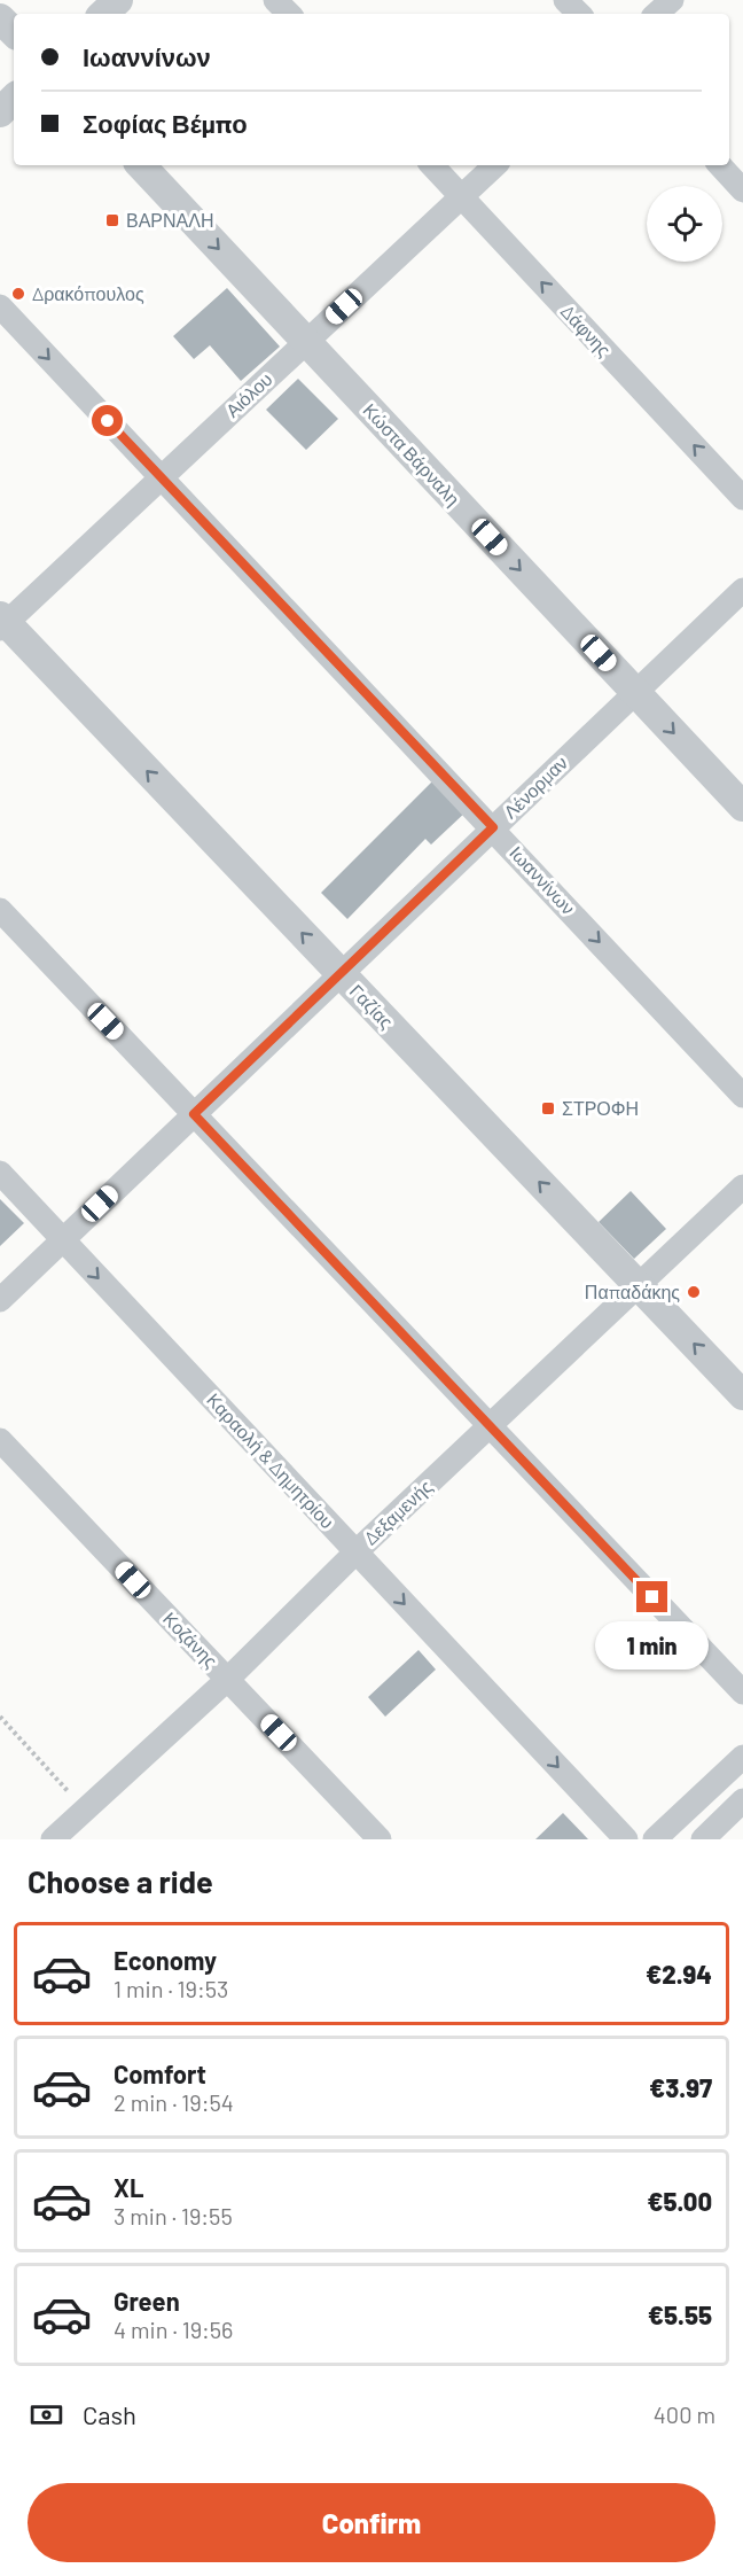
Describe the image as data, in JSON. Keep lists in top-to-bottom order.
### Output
{
  "streets": {
    "street": [
      "Δάφνης",
      "Αιόλου",
      "Κώστα Βάρναλη",
      "Λένορμαν",
      "Ιωαννίνων",
      "Γαζίας",
      "Καραολή & Δημητρίου",
      "Δεξαμενής",
      "Κοζάνης"
    ]
  },
  "crossings": [
    ["Δάφνης", "Αιόλου"],
    ["Αιόλου", "Κώστα Βάρναλη"],
    ["Αιόλου", "Ιωαννίνων"],
    ["Αιόλου", "Γαζίας"],
    ["Κώστα Βάρναλη", "Λένορμαν"],
    ["Λένορμαν", "Ιωαννίνων"],
    ["Λένορμαν", "Γαζίας"],
    ["Λένορμαν", "Καραολή & Δημητρίου"],
    ["Γαζίας", "Δεξαμενής"],
    ["Καραολή & Δημητρίου", "Δεξαμενής"],
    ["Δεξαμενής", "Κοζάνης"]
  ],
  "one_way": ["Δάφνης", "Κώστα Βάρναλη", "Ιωαννίνων"],
  "places": {
    "transit": ["ΒΑΡΝΑΛΗ", "ΣΤΡΟΦΗ"],
    "other": ["Δρακόπουλος", "Παπαδάκης"]
  },
  "page": {
    "banner": ["Ιωαννίνων", "Σοφίας Βέμπο"],
    "bubble": "1 min",
    "heading": "Choose a ride",
    "list": [
      {
        "name": "Economy",
        "note": "1 min · 19:53",
        "value": "€2.94"
      },
      {
        "name": "Comfort",
        "note": "2 min · 19:54",
        "value": "€3.97"
      },
      {
        "name": "XL",
        "note": "3 min · 19:55",
        "value": "€5.00"
      },
      {
        "name": "Green",
        "note": "4 min · 19:56",
        "value": "€5.55"
      }
    ],
    "pay": ["Cash", "400 m"],
    "buttons": "Confirm"
  }
}
